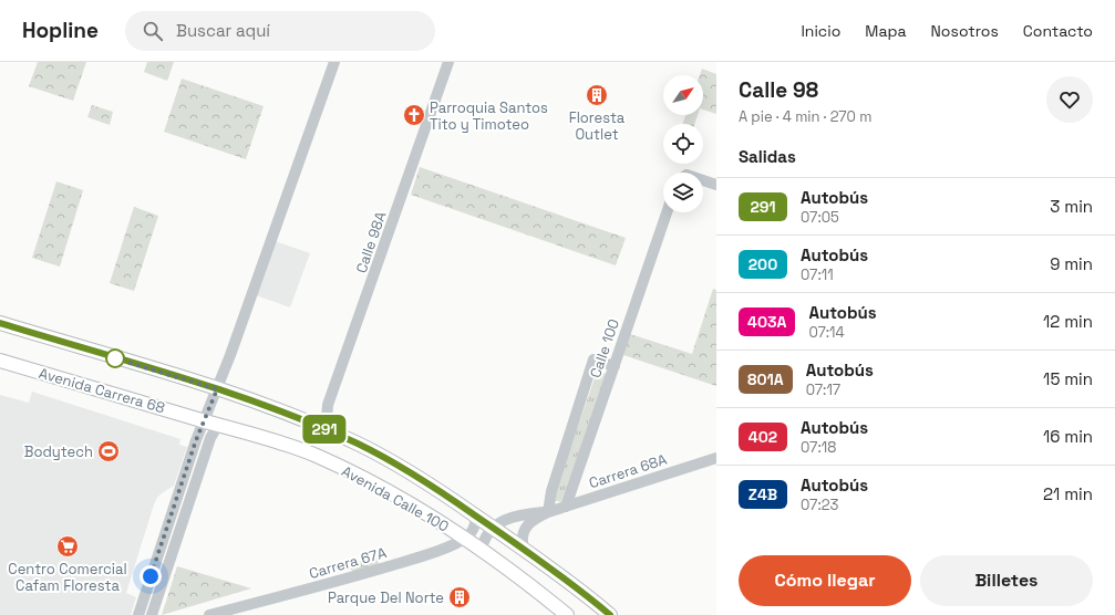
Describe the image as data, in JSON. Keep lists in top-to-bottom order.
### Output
{
  "streets": {
    "main road": ["Avenida Carrera 68", "Avenida Calle 100"],
    "street": [
      "Calle 98A",
      "Calle 100",
      "Carrera 68A",
      "Carrera 67A"
    ]
  },
  "crossings": [
    ["Calle 98A", "Avenida Calle 100"],
    ["Calle 100", "Carrera 68A"],
    ["Avenida Carrera 68", "Avenida Calle 100"],
    ["Carrera 68A", "Avenida Calle 100"],
    ["Avenida Calle 100", "Carrera 67A"]
  ],
  "places": {
    "building": ["Floresta Outlet", "Parque Del Norte"],
    "church": ["Parroquia Santos Tito y Timoteo"],
    "sports": ["Bodytech"],
    "supermarket": ["Centro Comercial Cafam Floresta"]
  },
  "lines": ["bus line 291"],
  "north": "top right",
  "page": {
    "header": "Hopline",
    "search": "Buscar aquí",
    "nav": [
      "Inicio",
      "Mapa",
      "Nosotros",
      "Contacto"
    ],
    "on_map": "291",
    "heading": [
      ["Calle 98", "A pie · 4 min · 270 m"],
      "Salidas"
    ],
    "list": [
      {
        "mark": "291",
        "name": "Autobús",
        "note": "07:05",
        "value": "3 min"
      },
      {
        "mark": "200",
        "name": "Autobús",
        "note": "07:11",
        "value": "9 min"
      },
      {
        "mark": "403A",
        "name": "Autobús",
        "note": "07:14",
        "value": "12 min"
      },
      {
        "mark": "801A",
        "name": "Autobús",
        "note": "07:17",
        "value": "15 min"
      },
      {
        "mark": "402",
        "name": "Autobús",
        "note": "07:18",
        "value": "16 min"
      },
      {
        "mark": "Z4B",
        "name": "Autobús",
        "note": "07:23",
        "value": "21 min"
      }
    ],
    "buttons": ["Cómo llegar", "Billetes"]
  }
}
